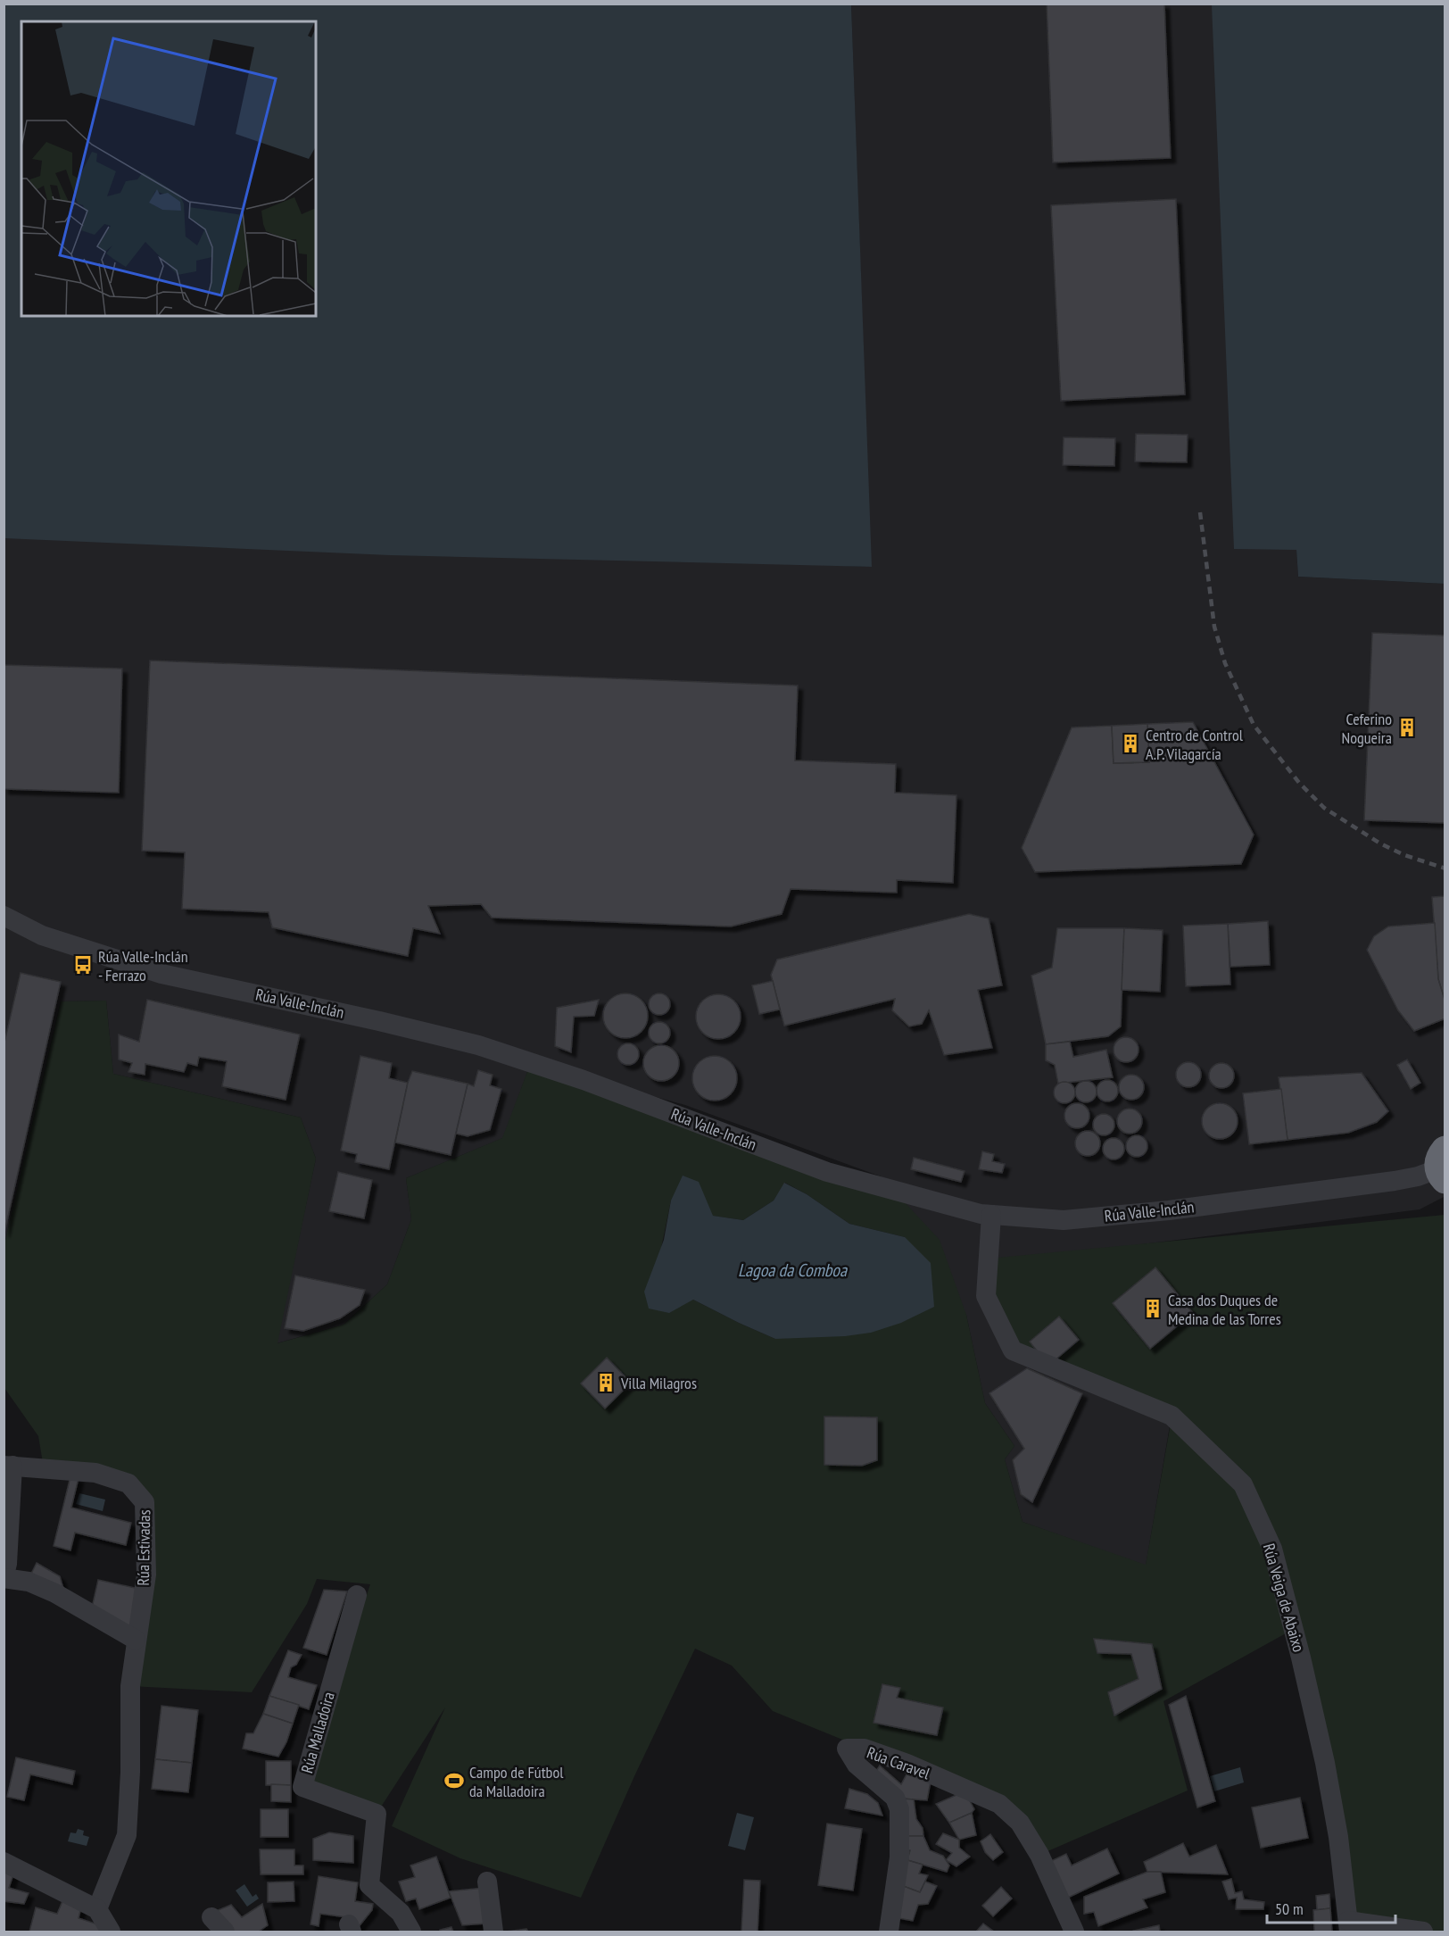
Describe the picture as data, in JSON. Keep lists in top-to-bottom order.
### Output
{
  "streets": {
    "street": [
      "Rúa Valle-Inclán",
      "Rúa Estivadas",
      "Rúa Veiga de Abaixo",
      "Rúa Malladoira",
      "Rúa Caravel"
    ]
  },
  "crossings": [
    ["Rúa Valle-Inclán", "Rúa Veiga de Abaixo"]
  ],
  "water": ["Lagoa da Comboa"],
  "places": {
    "building": [
      "Ceferino Nogueira",
      "Centro de Control A.P. Vilagarcía",
      "Casa dos Duques de Medina de las Torres",
      "Villa Milagros"
    ],
    "bus stop": ["Rúa Valle-Inclán - Ferrazo"],
    "sports": ["Campo de Fútbol da Malladoira"]
  },
  "scale_bar": "50 m"
}
